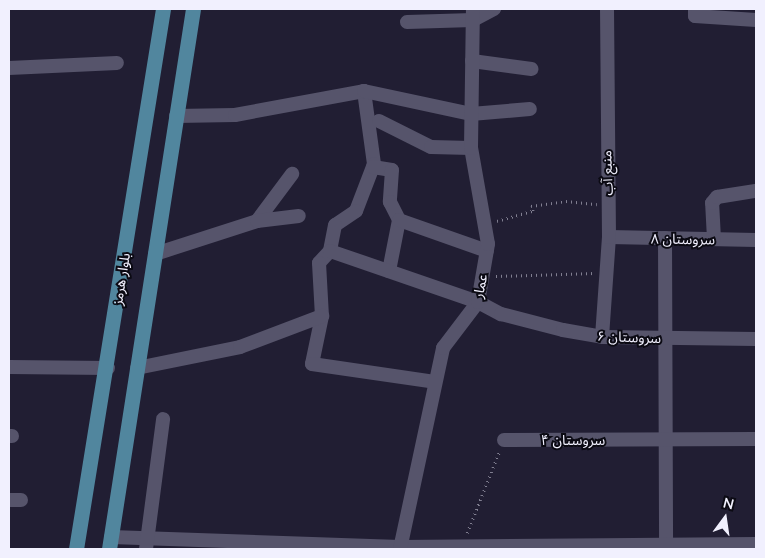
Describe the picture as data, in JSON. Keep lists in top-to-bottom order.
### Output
{
  "streets": {
    "main road": ["بلوار هرمز"],
    "street": [
      "منبع آب",
      "سروستان ۸",
      "عمار",
      "سروستان ۶",
      "سروستان ۴"
    ]
  },
  "crossings": [
    ["منبع آب", "سروستان ۸"],
    ["منبع آب", "سروستان ۶"],
    ["عمار", "سروستان ۶"]
  ],
  "north": "top"
}
